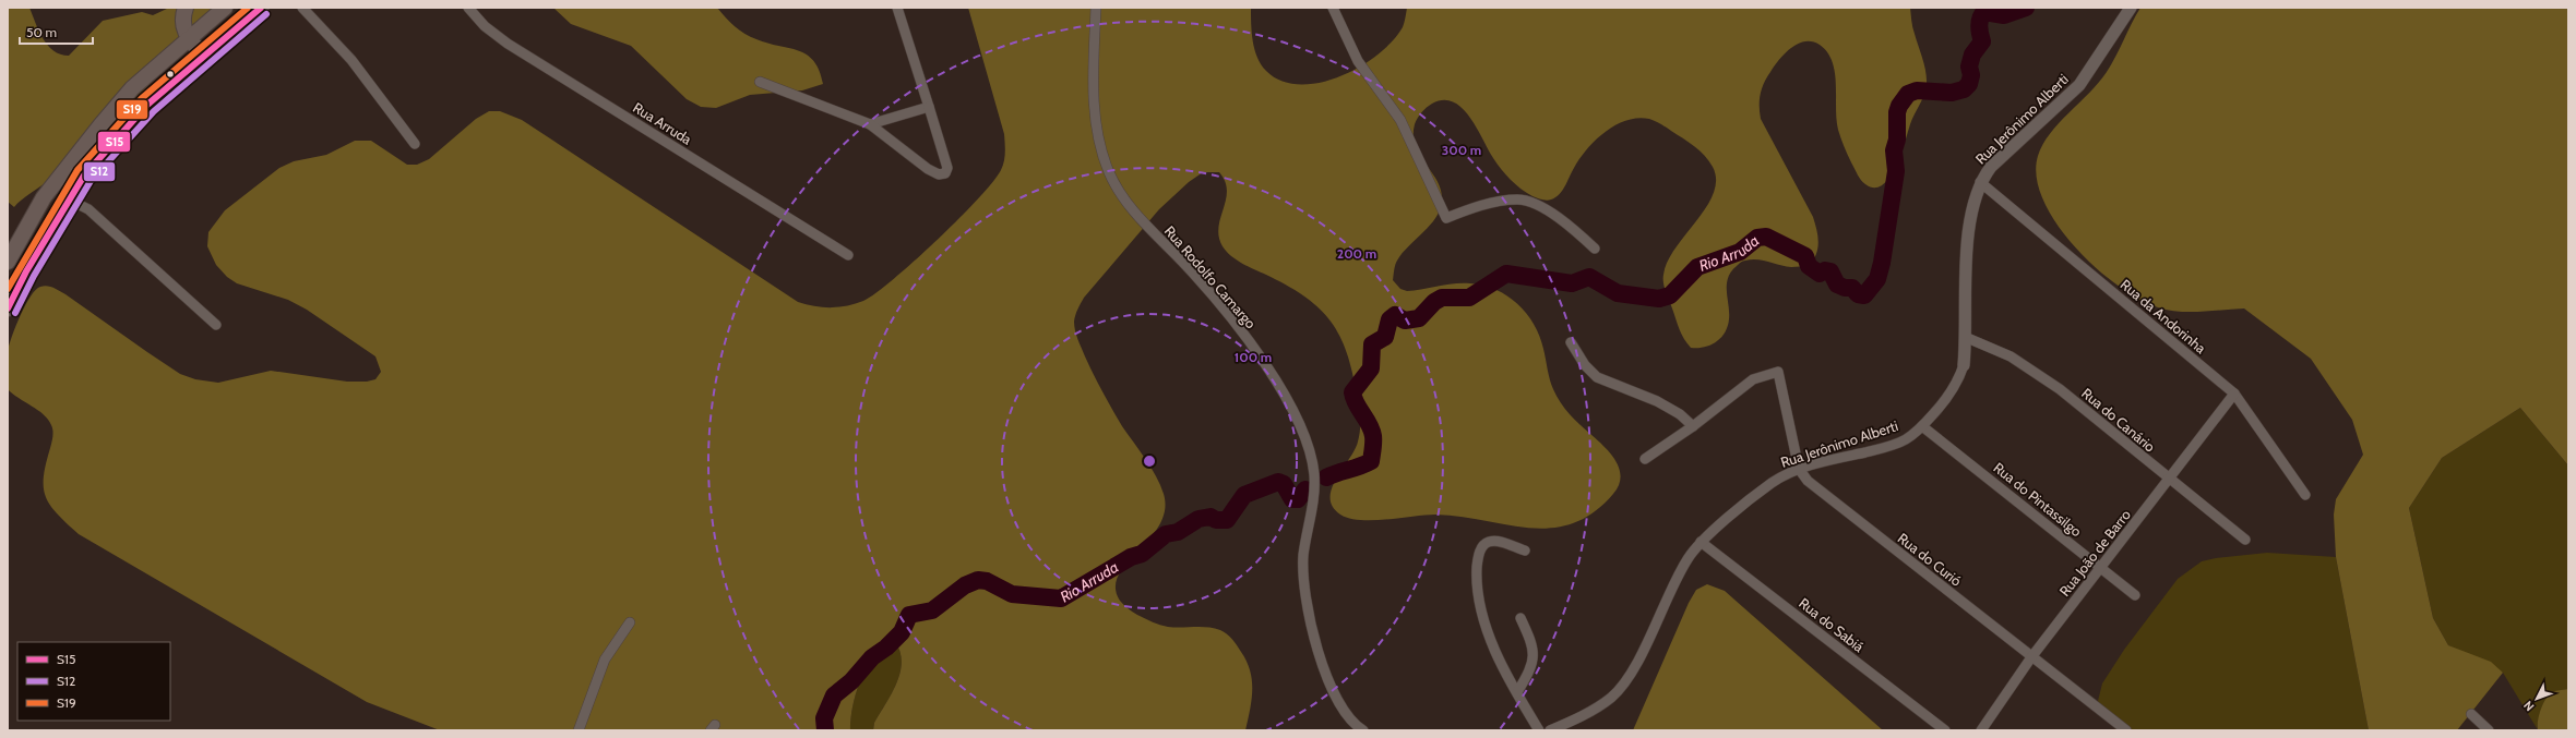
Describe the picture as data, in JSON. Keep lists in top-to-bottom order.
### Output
{
  "streets": {
    "street": [
      "Rua Jerônimo Alberti",
      "Rua Arruda",
      "Rua Rodolfo Camargo",
      "Rua da Andorinha",
      "Rua do Canário",
      "Rua do Pintassilgo",
      "Rua João de Barro",
      "Rua do Curió",
      "Rua do Sabiá"
    ]
  },
  "crossings": [
    ["Rua Jerônimo Alberti", "Rua da Andorinha"],
    ["Rua Jerônimo Alberti", "Rua do Canário"],
    ["Rua Jerônimo Alberti", "Rua do Pintassilgo"],
    ["Rua Jerônimo Alberti", "Rua do Curió"],
    ["Rua Jerônimo Alberti", "Rua do Sabiá"],
    ["Rua da Andorinha", "Rua João de Barro"],
    ["Rua do Canário", "Rua João de Barro"],
    ["Rua do Pintassilgo", "Rua João de Barro"],
    ["Rua João de Barro", "Rua do Curió"]
  ],
  "water": ["Rio Arruda"],
  "lines": ["transit line S15", "transit line S19", "transit line S12"],
  "legend": ["S15", "S12", "S19"],
  "scale_bar": "50 m",
  "north": "bottom left",
  "rings": ["300 m", "200 m", "100 m"]
}
